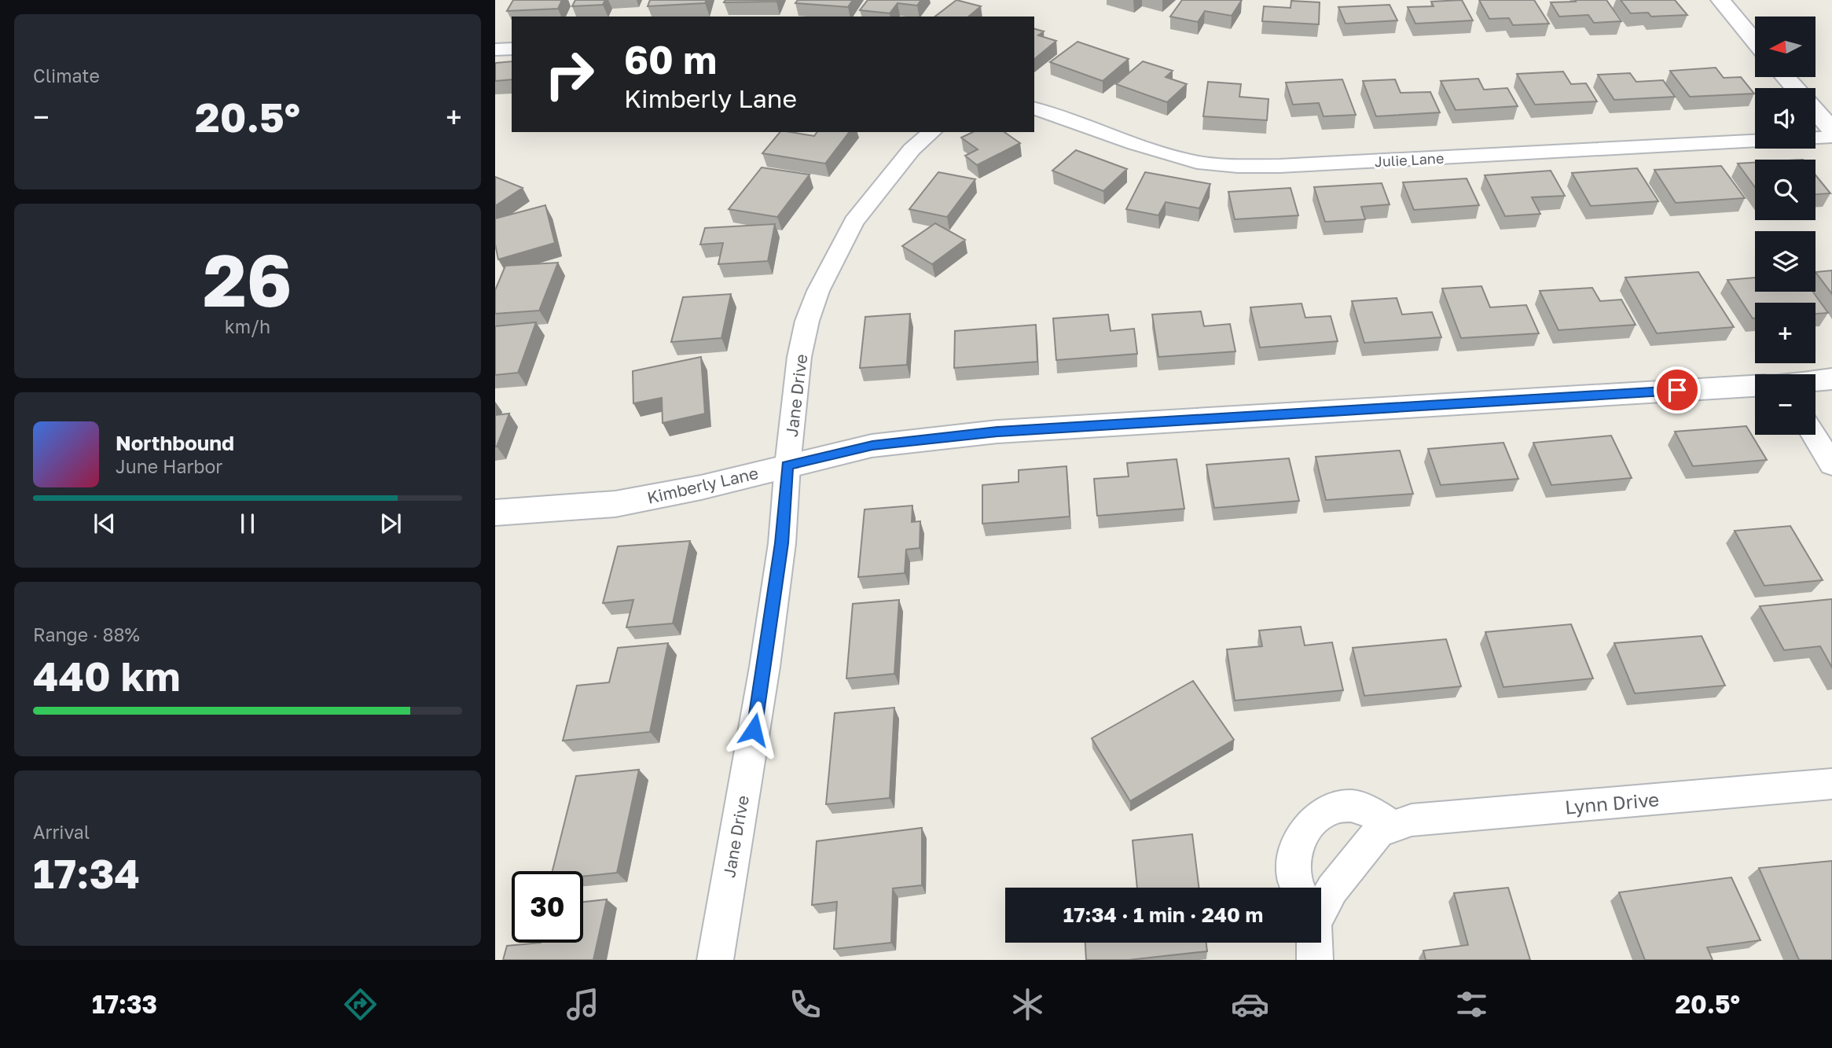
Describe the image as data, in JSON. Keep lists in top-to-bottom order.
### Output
{
  "streets": {
    "street": [
      "Julie Lane",
      "Jane Drive",
      "Kimberly Lane",
      "Lynn Drive"
    ]
  },
  "crossings": [
    ["Jane Drive", "Kimberly Lane"]
  ],
  "north": "left",
  "page": {
    "tile": [
      "Climate",
      ["26", "km/h"],
      ["Range · 88%", "440 km"],
      ["Arrival", "17:34"]
    ],
    "map_buttons": ["+", "−"],
    "turn": ["60 m", "Kimberly Lane"],
    "heat": ["−", "20.5°", "+"],
    "song": ["Northbound", "June Harbor"],
    "limit": "30",
    "trip": "17:34 · 1 min · 240 m",
    "tabs": ["17:33", "20.5°"]
  }
}
